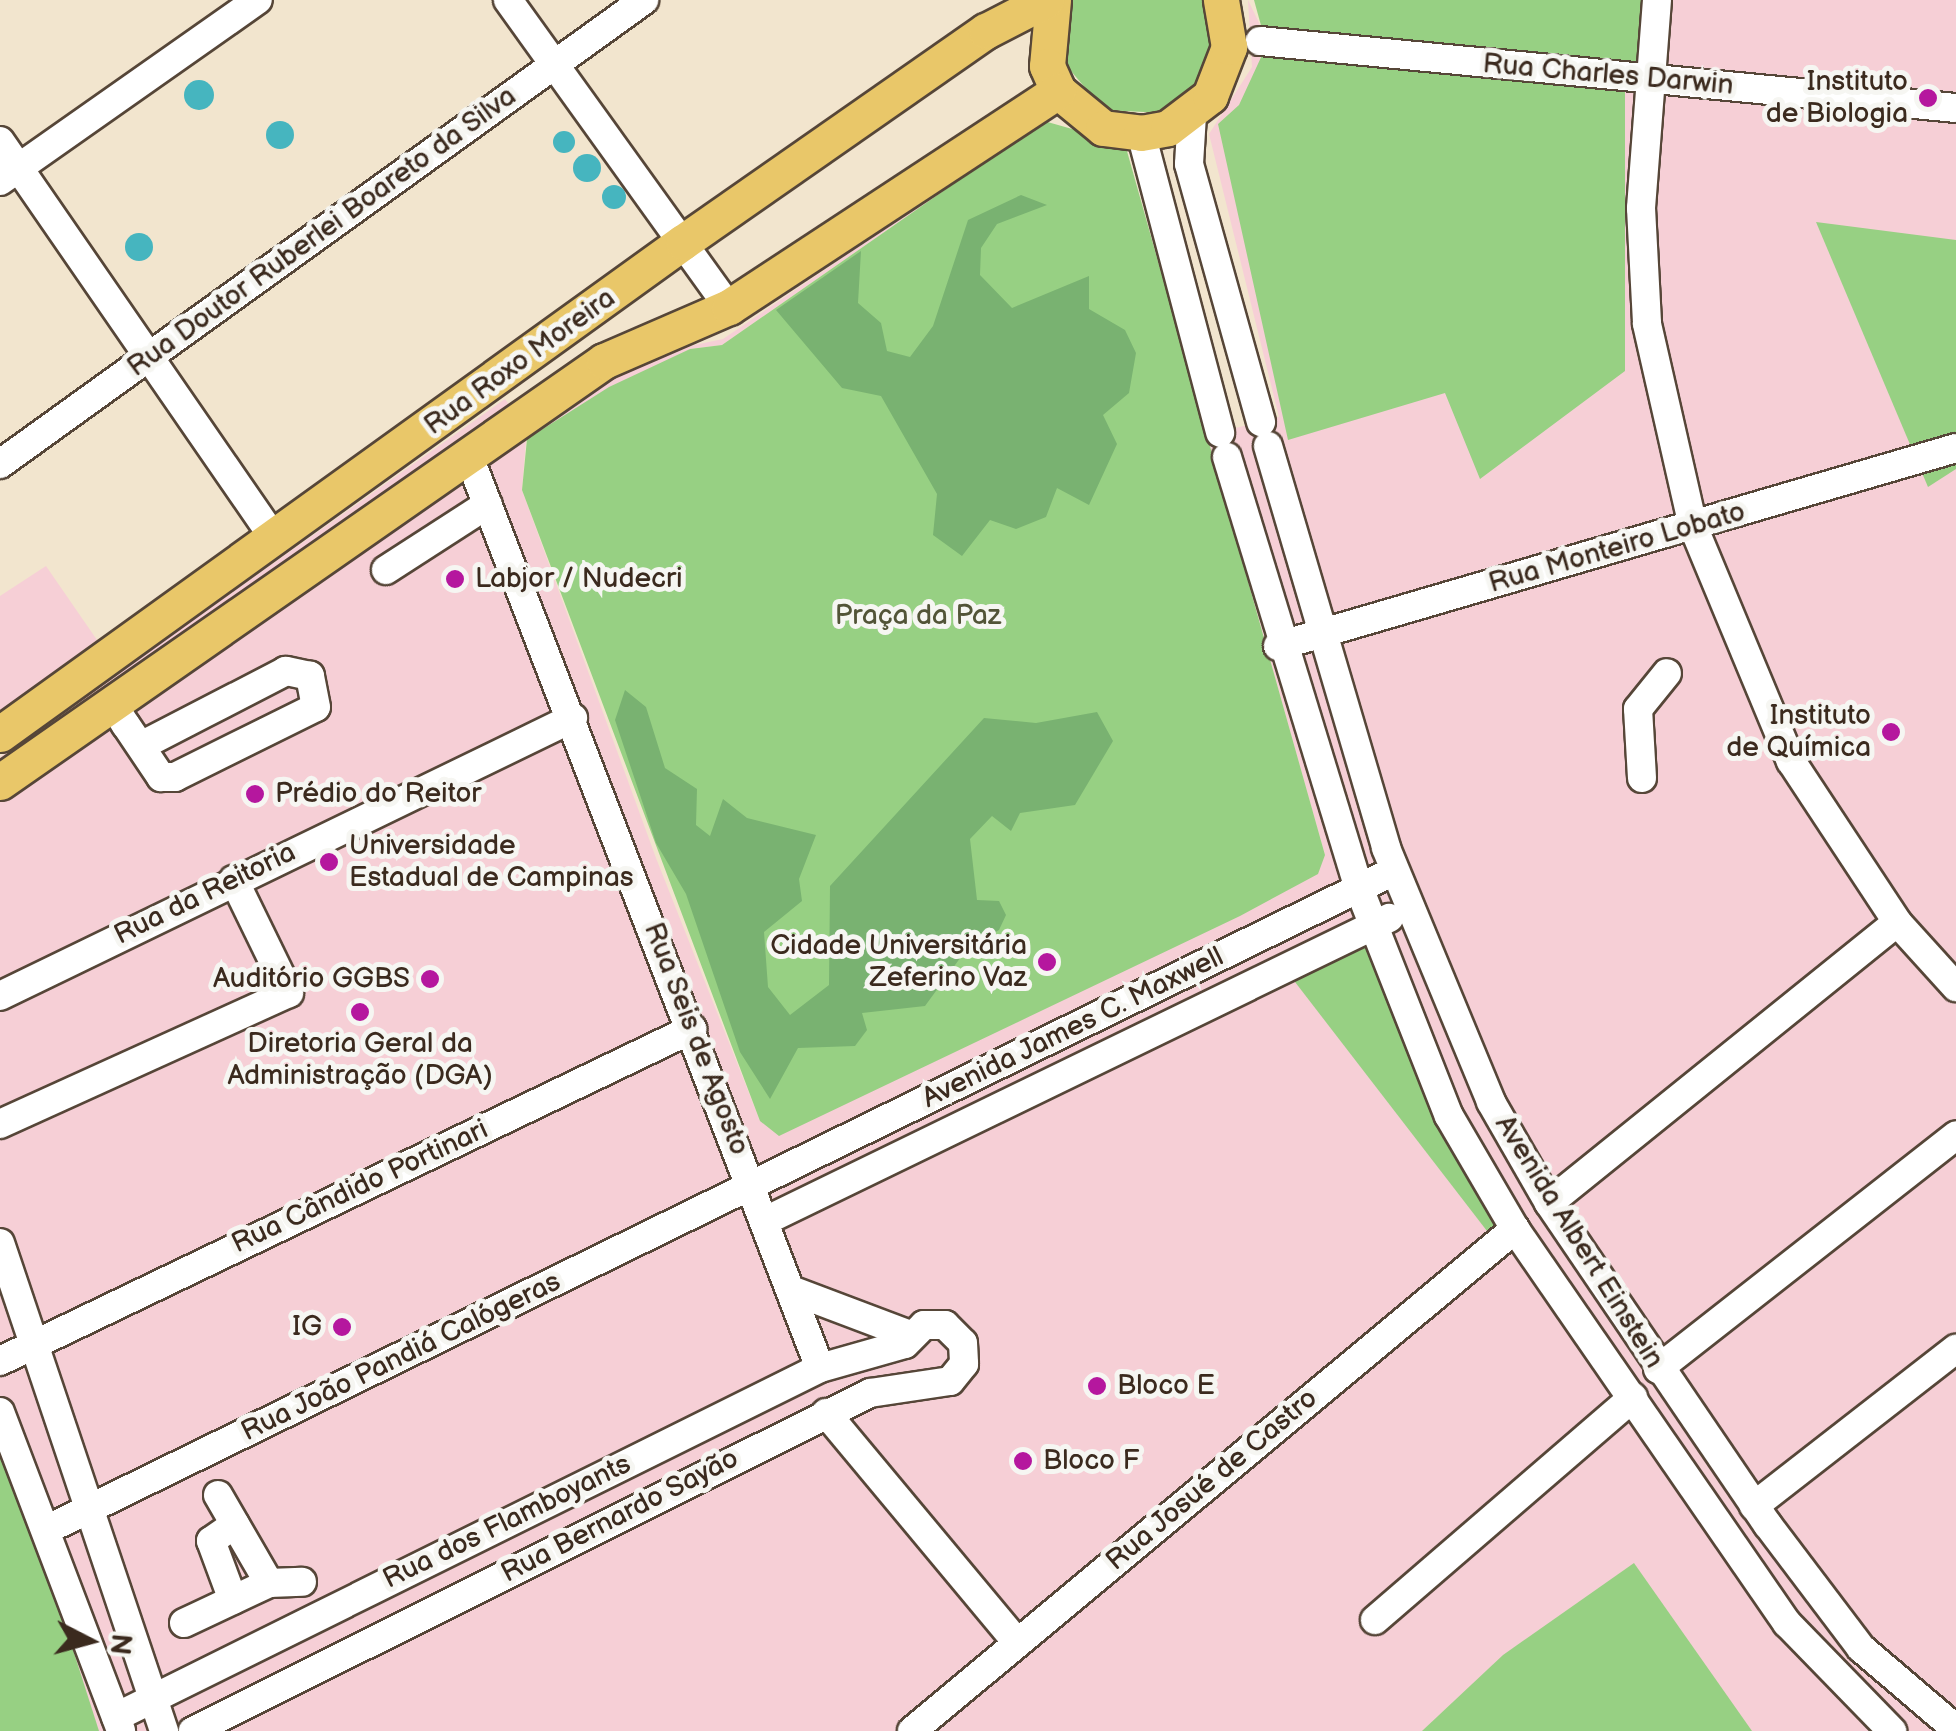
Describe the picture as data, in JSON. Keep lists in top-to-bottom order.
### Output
{
  "streets": {
    "main road": ["Rua Roxo Moreira"],
    "street": [
      "Rua Charles Darwin",
      "Rua Doutor Ruberlei Boareto da Silva",
      "Rua Monteiro Lobato",
      "Rua da Reitoria",
      "Avenida James C. Maxwell",
      "Rua Seis de Agosto",
      "Rua Cândido Portinari",
      "Avenida Albert Einstein",
      "Rua João Pandiá Calógeras",
      "Rua Josué de Castro",
      "Rua Bernardo Sayão",
      "Rua dos Flamboyants"
    ]
  },
  "crossings": [
    ["Rua Roxo Moreira", "Rua Seis de Agosto"],
    ["Rua Monteiro Lobato", "Avenida Albert Einstein"],
    ["Rua da Reitoria", "Rua Seis de Agosto"],
    ["Avenida James C. Maxwell", "Rua Seis de Agosto"],
    ["Avenida James C. Maxwell", "Avenida Albert Einstein"],
    ["Avenida James C. Maxwell", "Rua João Pandiá Calógeras"],
    ["Rua Seis de Agosto", "Rua Cândido Portinari"],
    ["Rua Seis de Agosto", "Rua João Pandiá Calógeras"],
    ["Rua Seis de Agosto", "Rua dos Flamboyants"],
    ["Avenida Albert Einstein", "Rua Josué de Castro"],
    ["Rua Bernardo Sayão", "Rua dos Flamboyants"]
  ],
  "parks": ["Praça da Paz"],
  "places": [
    "Instituto de Biologia",
    "Labjor / Nudecri",
    "Instituto de Química",
    "Prédio do Reitor",
    "Universidade Estadual de Campinas",
    "Cidade Universitária Zeferino Vaz",
    "Auditório GGBS",
    "Diretoria Geral da Administração (DGA)",
    "IG",
    "Bloco E",
    "Bloco F"
  ],
  "north": "right"
}
